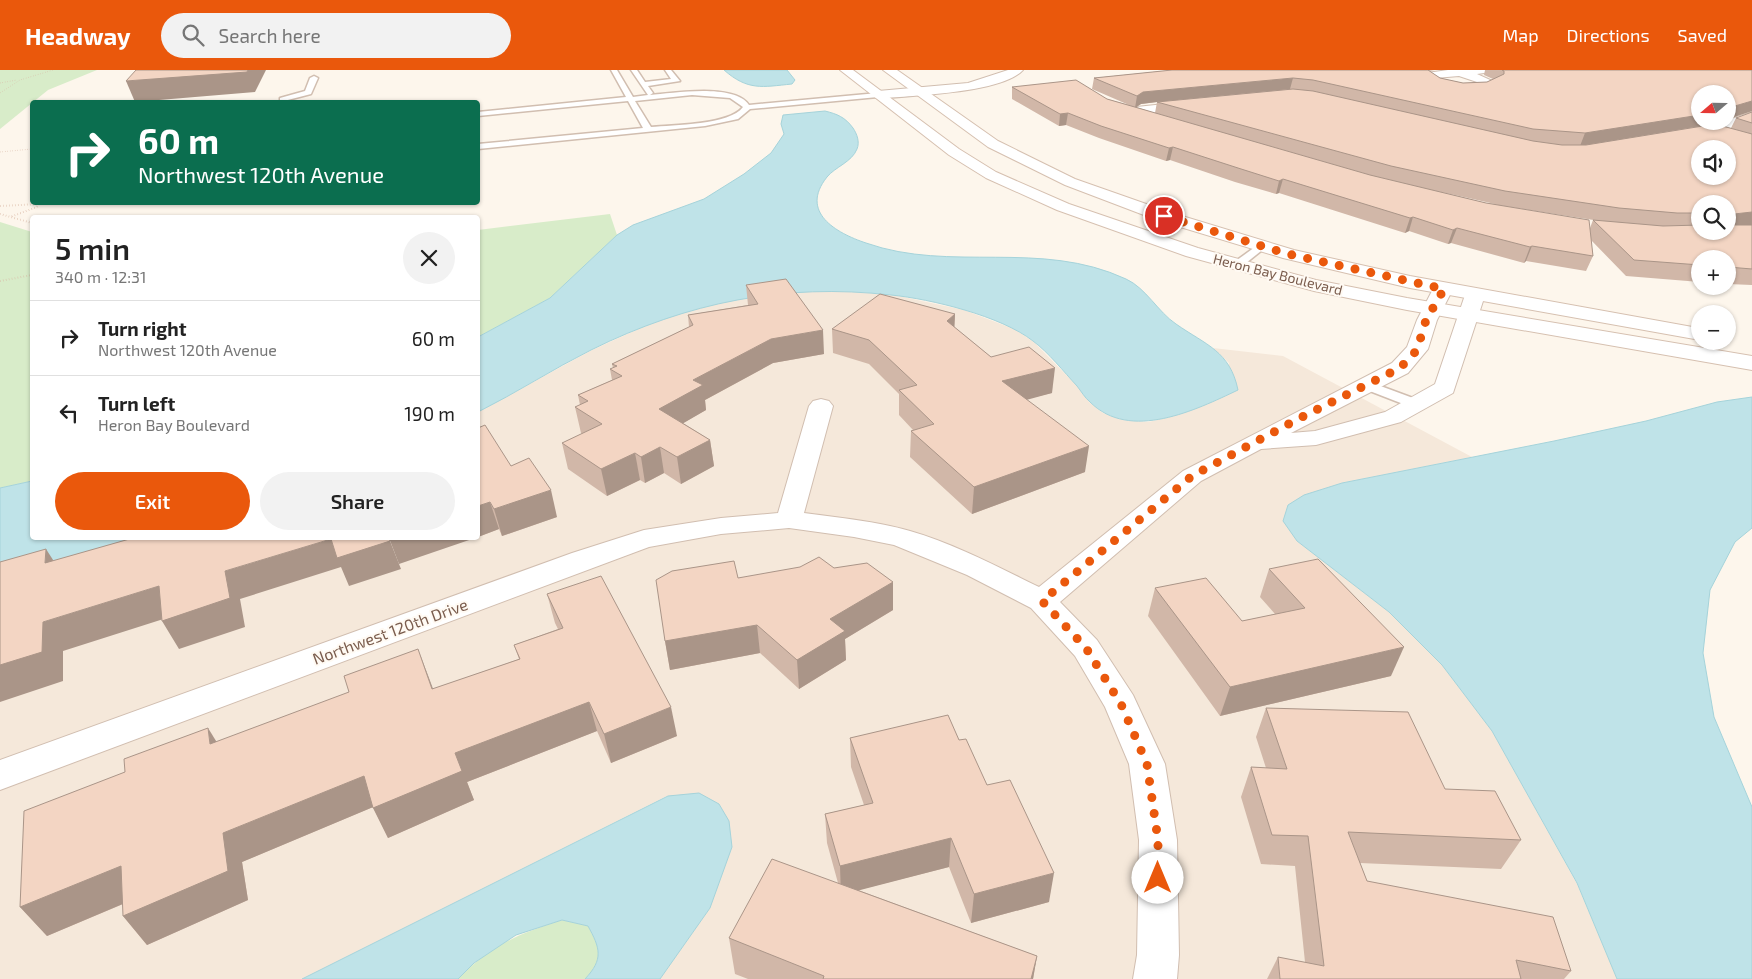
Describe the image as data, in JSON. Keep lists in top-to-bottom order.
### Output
{
  "streets": {
    "street": ["Heron Bay Boulevard", "Northwest 120th Drive"]
  },
  "north": "left",
  "page": {
    "header": "Headway",
    "search": "Search here",
    "nav": ["Map", "Directions", "Saved"],
    "map_buttons": ["+", "−"],
    "turn": ["60 m", "Northwest 120th Avenue"],
    "heading": ["5 min", "340 m · 12:31"],
    "list": [
      {
        "name": "Turn right",
        "note": "Northwest 120th Avenue",
        "value": "60 m"
      },
      {
        "name": "Turn left",
        "note": "Heron Bay Boulevard",
        "value": "190 m"
      }
    ],
    "buttons": ["Exit", "Share"]
  }
}
